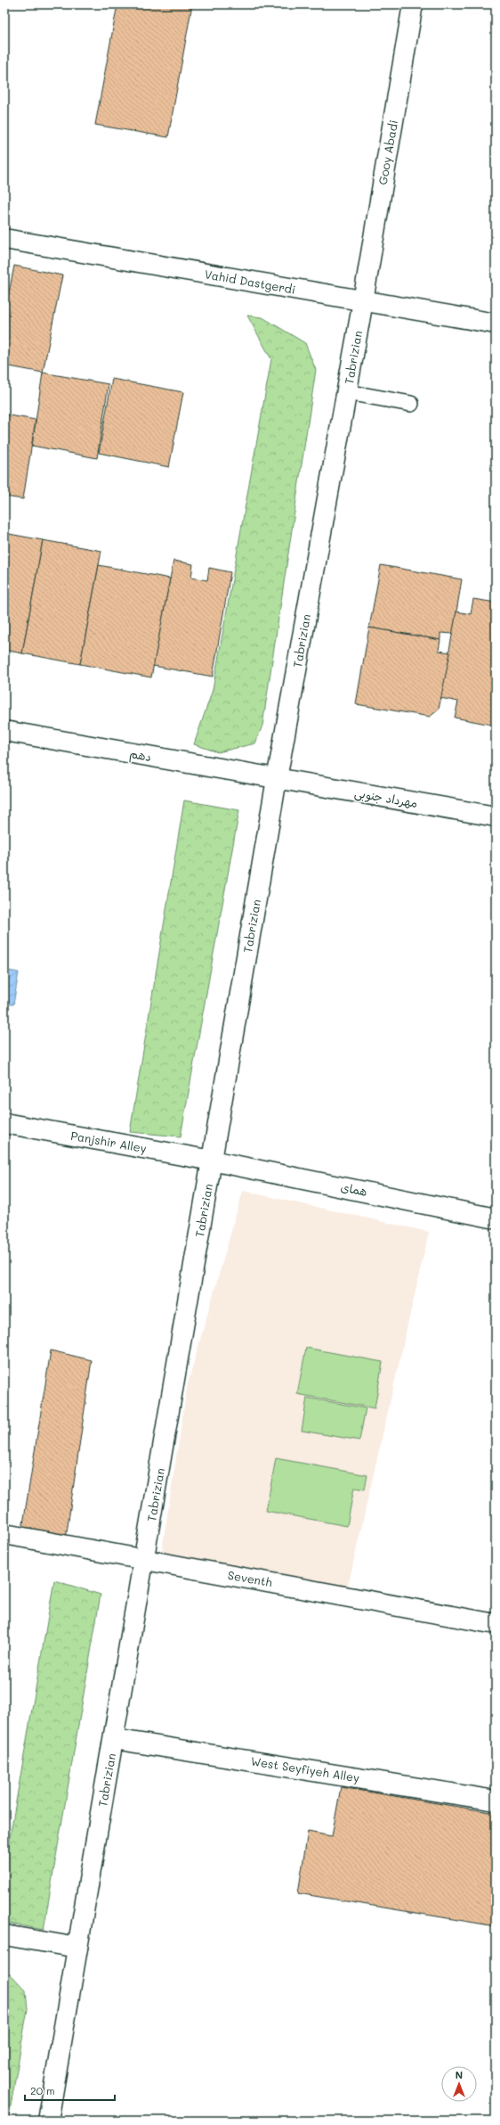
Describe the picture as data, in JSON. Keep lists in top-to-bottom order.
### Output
{
  "streets": {
    "street": [
      "Gooy Abadi",
      "Vahid Dastgerdi",
      "Tabrizian",
      "دهم",
      "مهرداد جنوبی",
      "Panjshir Alley",
      "همای",
      "Seventh",
      "West Seyfiyeh Alley"
    ]
  },
  "crossings": [
    ["Gooy Abadi", "Vahid Dastgerdi"],
    ["Gooy Abadi", "Tabrizian"],
    ["Vahid Dastgerdi", "Tabrizian"],
    ["Tabrizian", "دهم"],
    ["Tabrizian", "مهرداد جنوبی"],
    ["Tabrizian", "Panjshir Alley"],
    ["Tabrizian", "همای"],
    ["Tabrizian", "Seventh"],
    ["Tabrizian", "West Seyfiyeh Alley"],
    ["دهم", "مهرداد جنوبی"],
    ["Panjshir Alley", "همای"]
  ],
  "scale_bar": "20 m",
  "north": "top"
}
